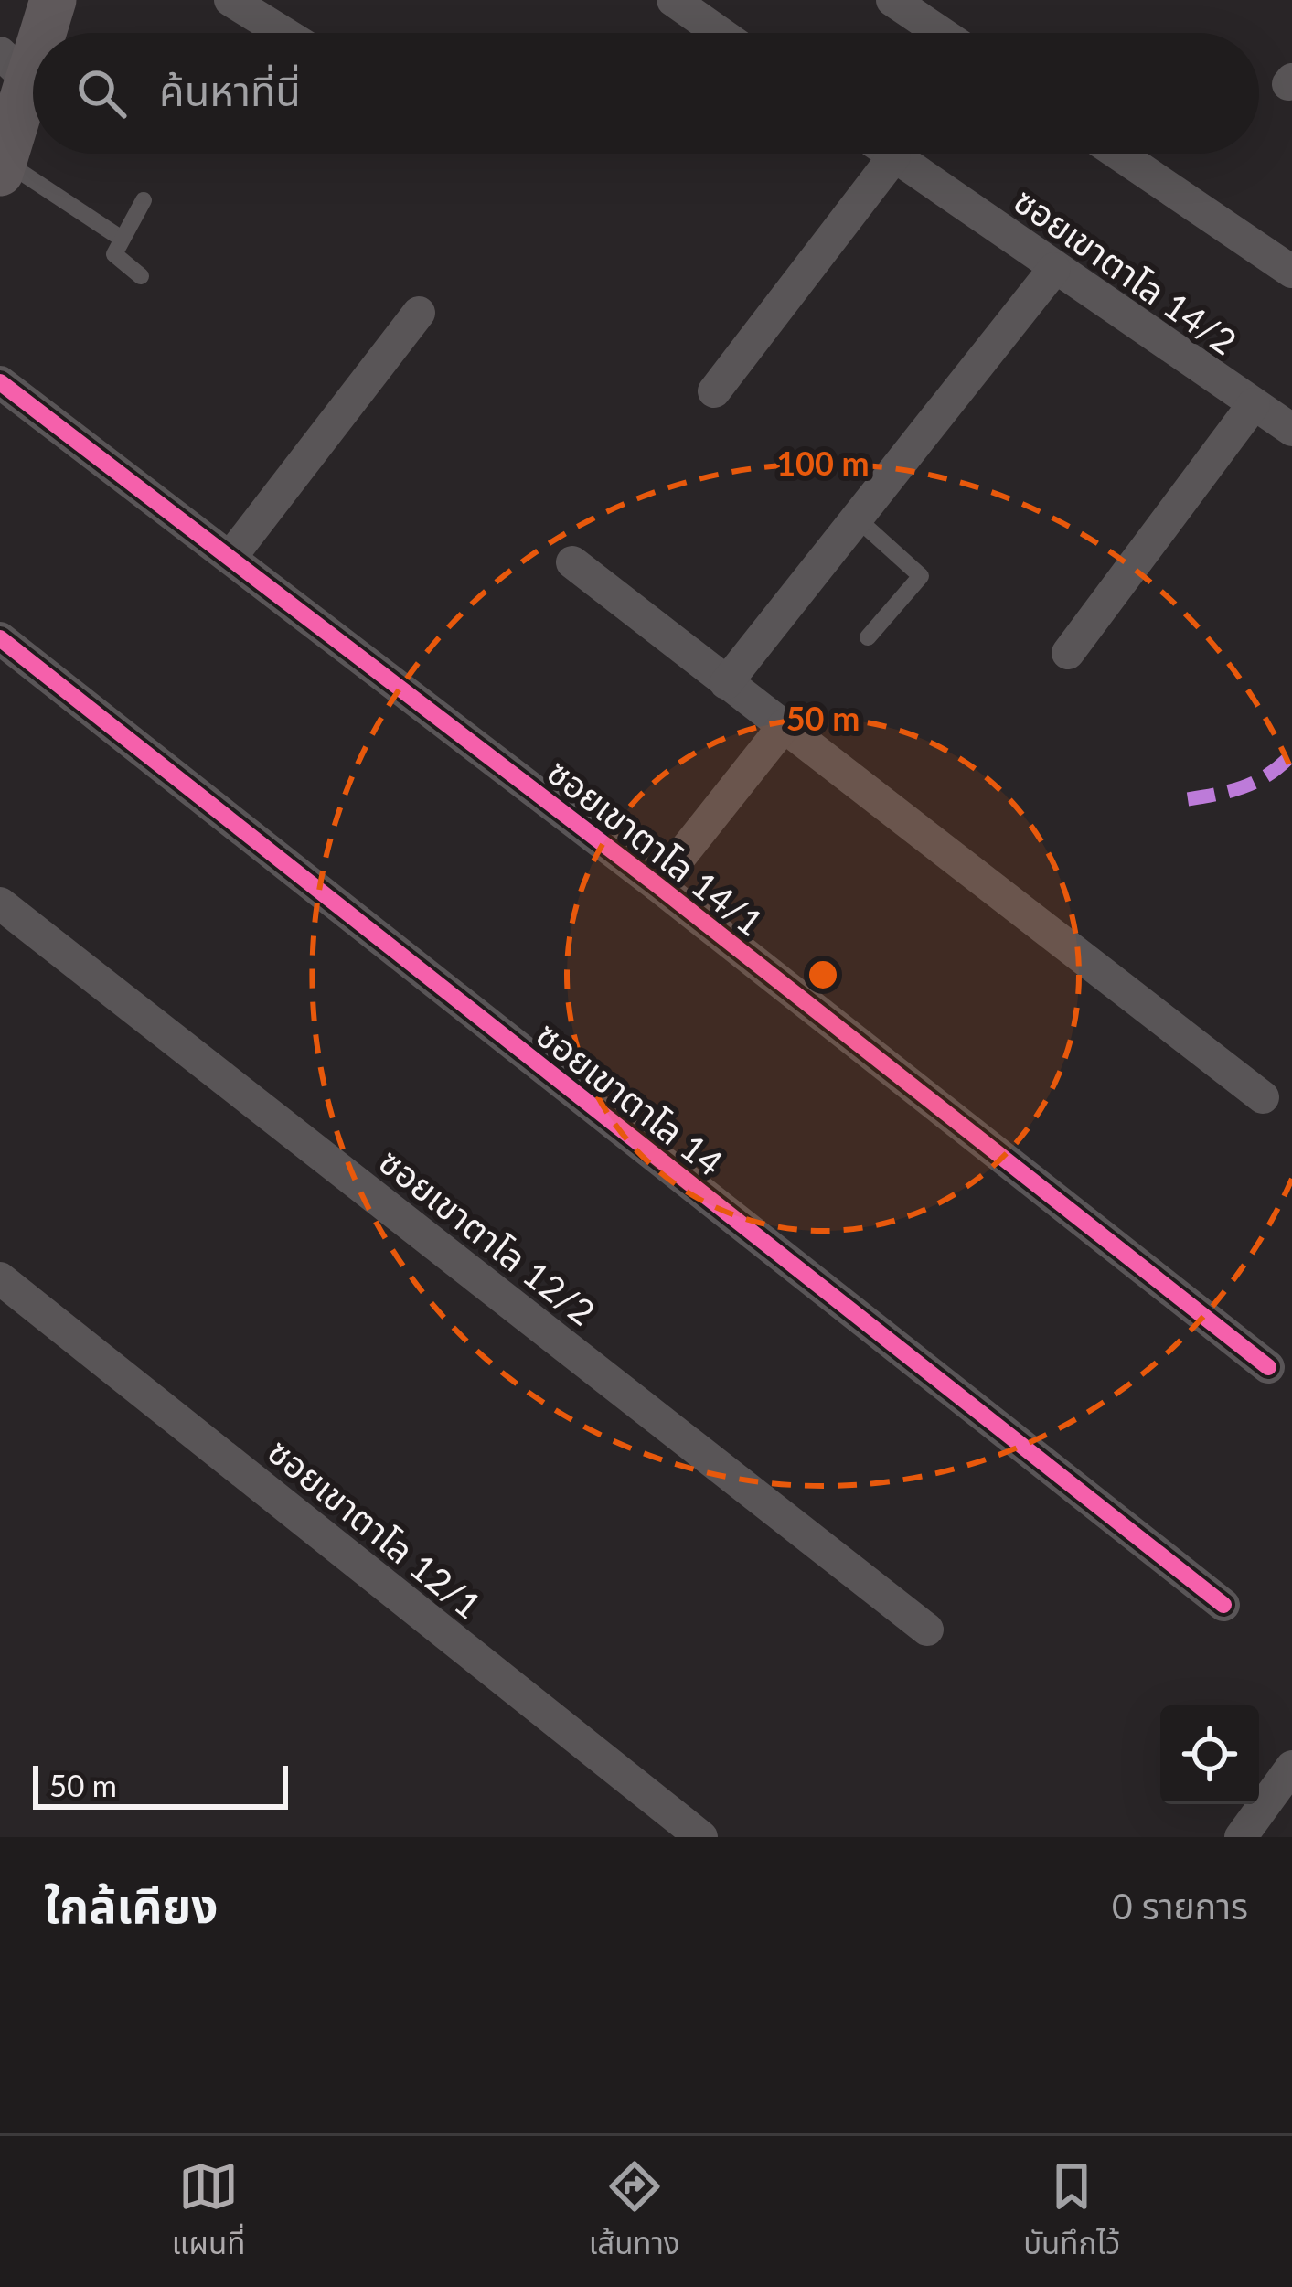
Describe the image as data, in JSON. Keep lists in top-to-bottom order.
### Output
{
  "streets": {
    "street": [
      "ซอยเขาตาโล 14/2",
      "ซอยเขาตาโล 14/1",
      "ซอยเขาตาโล 14",
      "ซอยเขาตาโล 12/2",
      "ซอยเขาตาโล 12/1"
    ]
  },
  "scale_bar": "50 m",
  "page": {
    "search": "ค้นหาที่นี่",
    "scale": "50 m",
    "heading": ["ใกล้เคียง", "0 รายการ"],
    "nav": ["แผนที่", "เส้นทาง", "บันทึกไว้"]
  },
  "rings": ["100 m", "50 m"]
}
